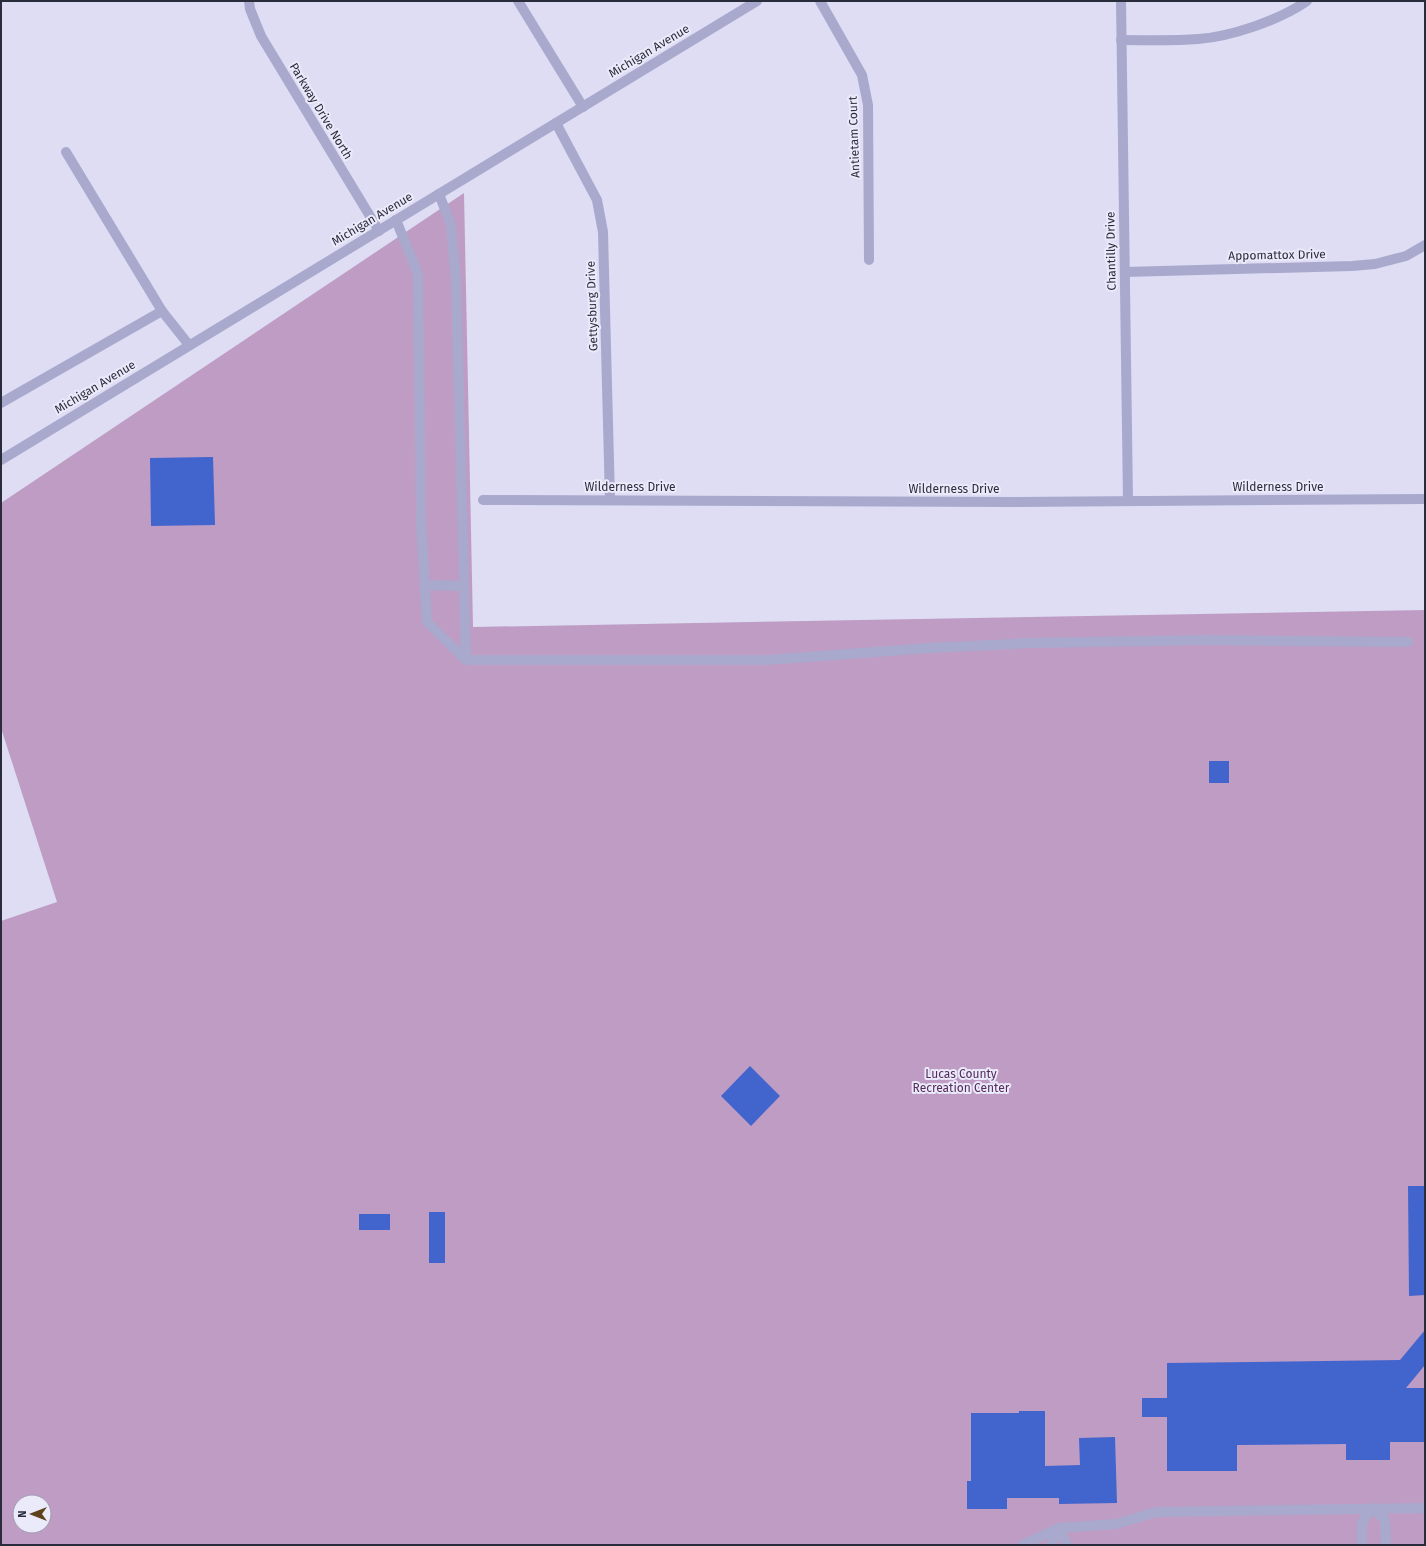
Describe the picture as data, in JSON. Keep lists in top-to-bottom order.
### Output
{
  "streets": {
    "street": [
      "Michigan Avenue",
      "Parkway Drive North",
      "Antietam Court",
      "Chantilly Drive",
      "Appomattox Drive",
      "Gettysburg Drive",
      "Wilderness Drive"
    ]
  },
  "crossings": [
    ["Michigan Avenue", "Parkway Drive North"],
    ["Michigan Avenue", "Gettysburg Drive"],
    ["Chantilly Drive", "Appomattox Drive"],
    ["Chantilly Drive", "Wilderness Drive"],
    ["Gettysburg Drive", "Wilderness Drive"]
  ],
  "parks": ["Lucas County Recreation Center"],
  "north": "left"
}
